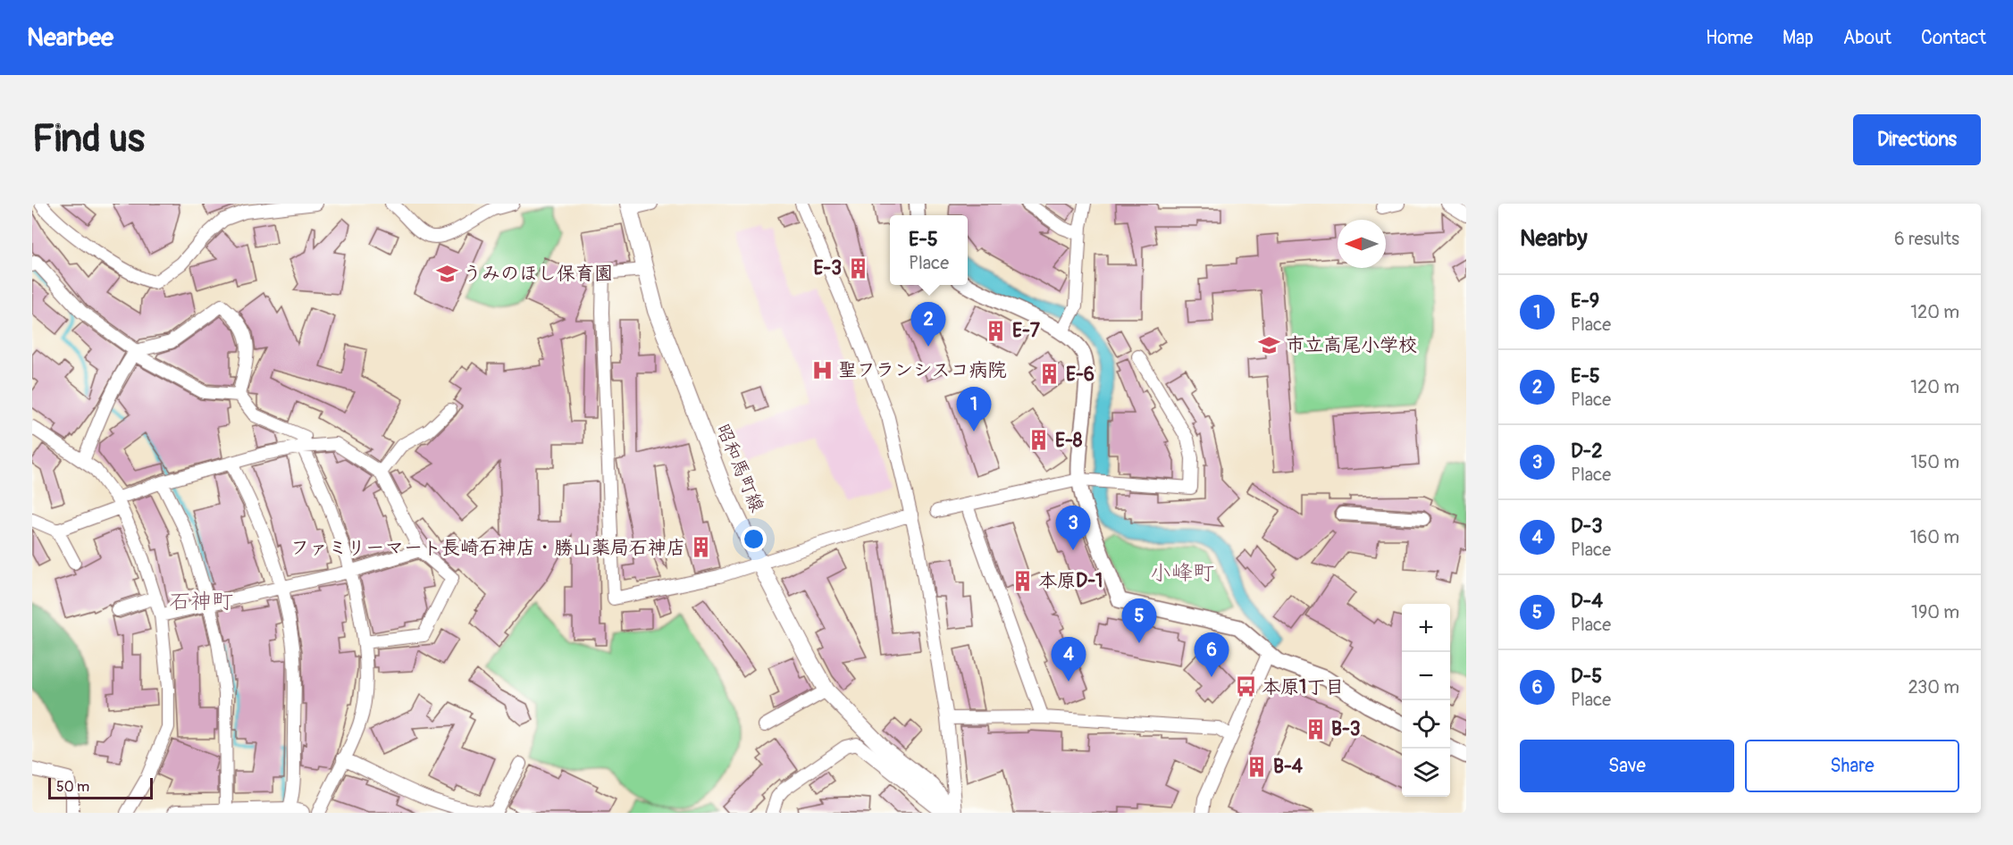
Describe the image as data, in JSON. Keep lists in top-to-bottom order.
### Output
{
  "streets": {
    "main road": ["昭和馬町線"]
  },
  "districts": ["小峰町", "石神町"],
  "places": {
    "building": [
      "E-3",
      "E-7",
      "E-6",
      "E-8",
      "ファミリーマート長崎石神店・勝山薬局石神店",
      "本原D-1",
      "B-3",
      "B-4"
    ],
    "school or university": ["うみのほし保育園", "市立高尾小学校"],
    "hospital": ["聖フランシスコ病院"],
    "bus stop": ["本原1丁目"]
  },
  "scale_bar": "50 m",
  "north": "left",
  "page": {
    "header": "Nearbee",
    "nav": [
      "Home",
      "Map",
      "About",
      "Contact"
    ],
    "buttons": [
      "Directions",
      ["Save", "Share"]
    ],
    "title": "Find us",
    "heading": ["Nearby", "6 results"],
    "popup": ["E-5", "Place"],
    "list": [
      {
        "mark": "1",
        "name": "E-9",
        "note": "Place",
        "value": "120 m"
      },
      {
        "mark": "2",
        "name": "E-5",
        "note": "Place",
        "value": "120 m"
      },
      {
        "mark": "3",
        "name": "D-2",
        "note": "Place",
        "value": "150 m"
      },
      {
        "mark": "4",
        "name": "D-3",
        "note": "Place",
        "value": "160 m"
      },
      {
        "mark": "5",
        "name": "D-4",
        "note": "Place",
        "value": "190 m"
      },
      {
        "mark": "6",
        "name": "D-5",
        "note": "Place",
        "value": "230 m"
      }
    ],
    "pins": [
      "2",
      "1",
      "3",
      "5",
      "6",
      "4"
    ],
    "map_buttons": ["+", "−"],
    "scale": "50 m"
  }
}
